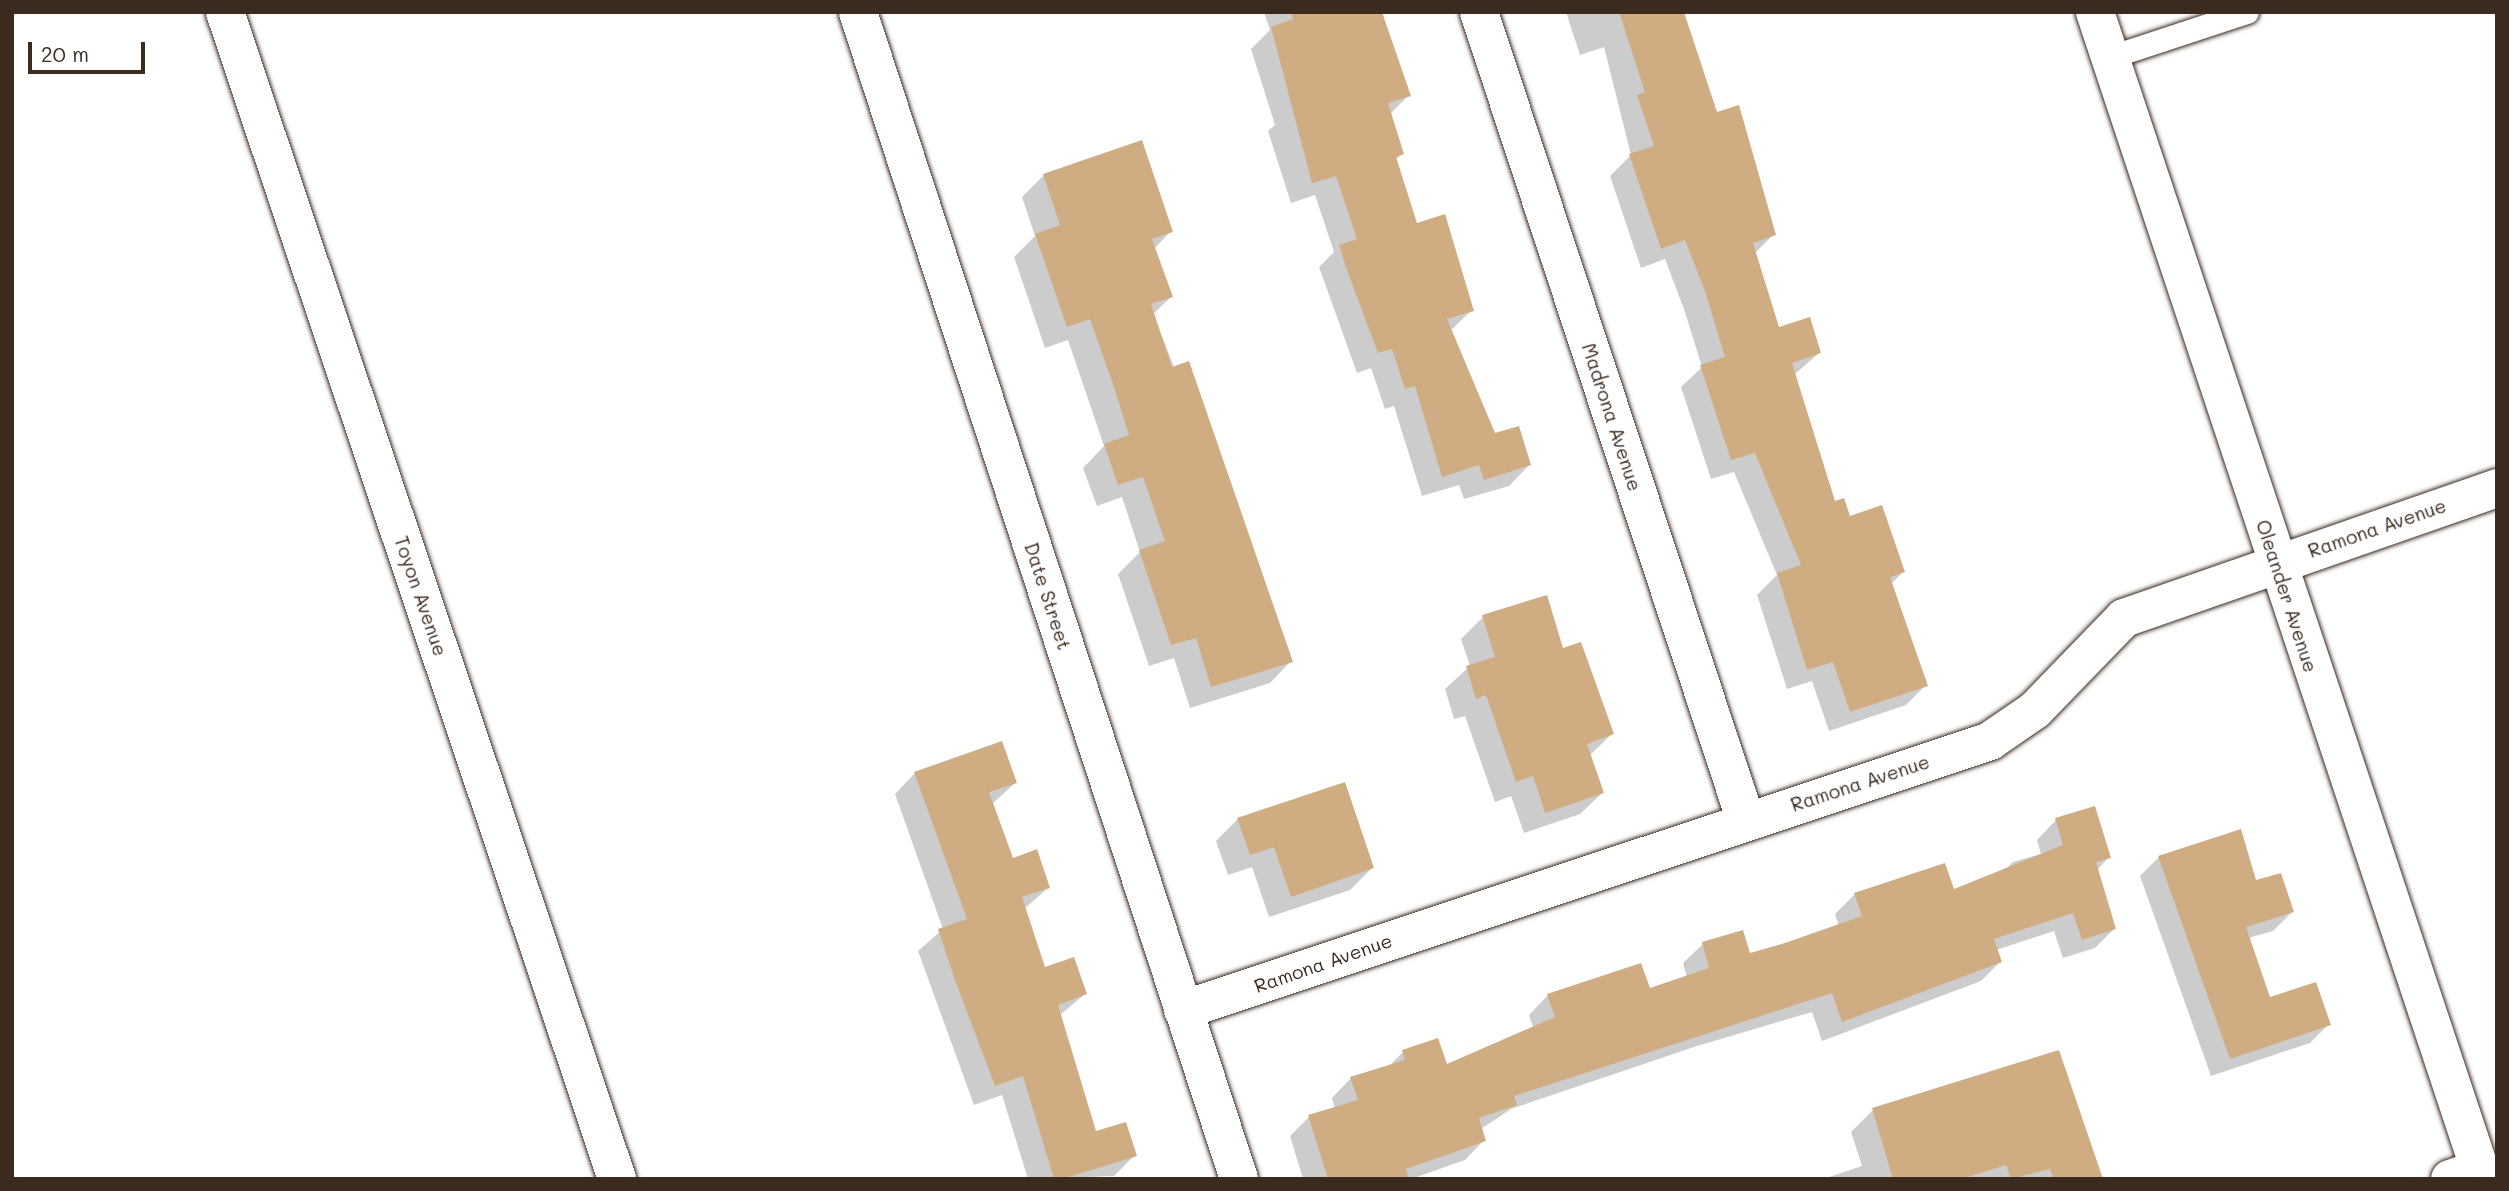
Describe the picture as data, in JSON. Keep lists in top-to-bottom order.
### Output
{
  "streets": {
    "street": [
      "Madrona Avenue",
      "Ramona Avenue",
      "Toyon Avenue",
      "Date Street",
      "Oleander Avenue"
    ]
  },
  "crossings": [
    ["Madrona Avenue", "Ramona Avenue"],
    ["Ramona Avenue", "Date Street"],
    ["Ramona Avenue", "Oleander Avenue"]
  ],
  "scale_bar": "20 m"
}
